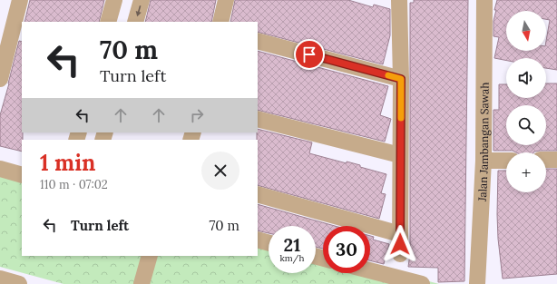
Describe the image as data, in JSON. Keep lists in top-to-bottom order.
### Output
{
  "streets": {
    "street": ["Jalan Jambangan Sawah"]
  },
  "north": "bottom",
  "page": {
    "map_buttons": "+",
    "turn": ["70 m", "Turn left"],
    "heading": ["1 min", "110 m · 07:02"],
    "list": [
      {
        "name": "Turn left",
        "value": "70 m"
      }
    ],
    "speed": "21 km/h",
    "limit": "30"
  }
}
